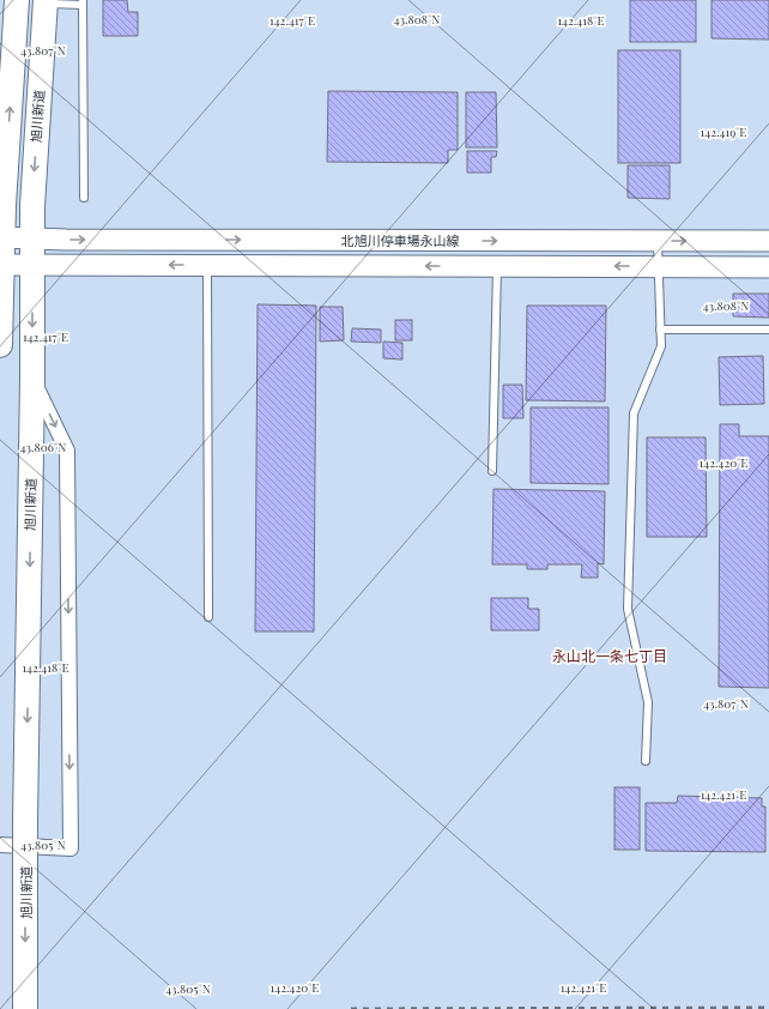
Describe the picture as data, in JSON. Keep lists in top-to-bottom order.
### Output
{
  "streets": {
    "highway": ["旭川新道"],
    "main road": ["北旭川停車場永山線"]
  },
  "crossings": [
    ["旭川新道", "北旭川停車場永山線"]
  ],
  "districts": ["永山北一条七丁目"],
  "coordinates": [
    "43.808°N",
    "142.417°E",
    "142.418°E",
    "43.807°N",
    "142.419°E",
    "43.806°N",
    "142.420°E",
    "142.421°E",
    "43.805°N"
  ]
}
